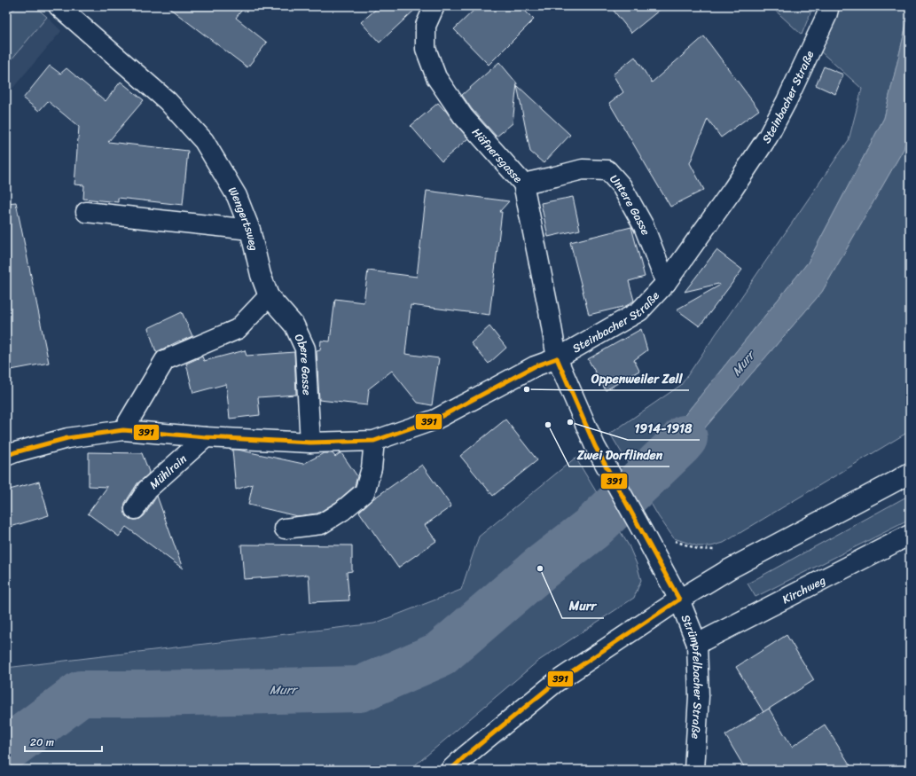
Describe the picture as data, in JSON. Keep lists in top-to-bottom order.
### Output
{
  "streets": {
    "street": [
      "Steinbacher Straße",
      "Häfnersgasse",
      "Untere Gasse",
      "Wengertsweg",
      "Obere Gasse",
      "Mühlrain",
      "Kirchweg",
      "Strümpfelbacher Straße"
    ]
  },
  "crossings": [
    ["Steinbacher Straße", "Häfnersgasse"],
    ["Steinbacher Straße", "Untere Gasse"],
    ["Steinbacher Straße", "Obere Gasse"],
    ["Steinbacher Straße", "Mühlrain"],
    ["Steinbacher Straße", "Strümpfelbacher Straße"],
    ["Häfnersgasse", "Untere Gasse"],
    ["Häfnersgasse", "Strümpfelbacher Straße"],
    ["Wengertsweg", "Obere Gasse"],
    ["Kirchweg", "Strümpfelbacher Straße"]
  ],
  "water": ["Murr"],
  "places": [
    "Oppenweiler Zell",
    "1914-1918",
    "Zwei Dorflinden",
    "Murr"
  ],
  "lines": ["transit line 391"],
  "scale_bar": "20 m"
}
